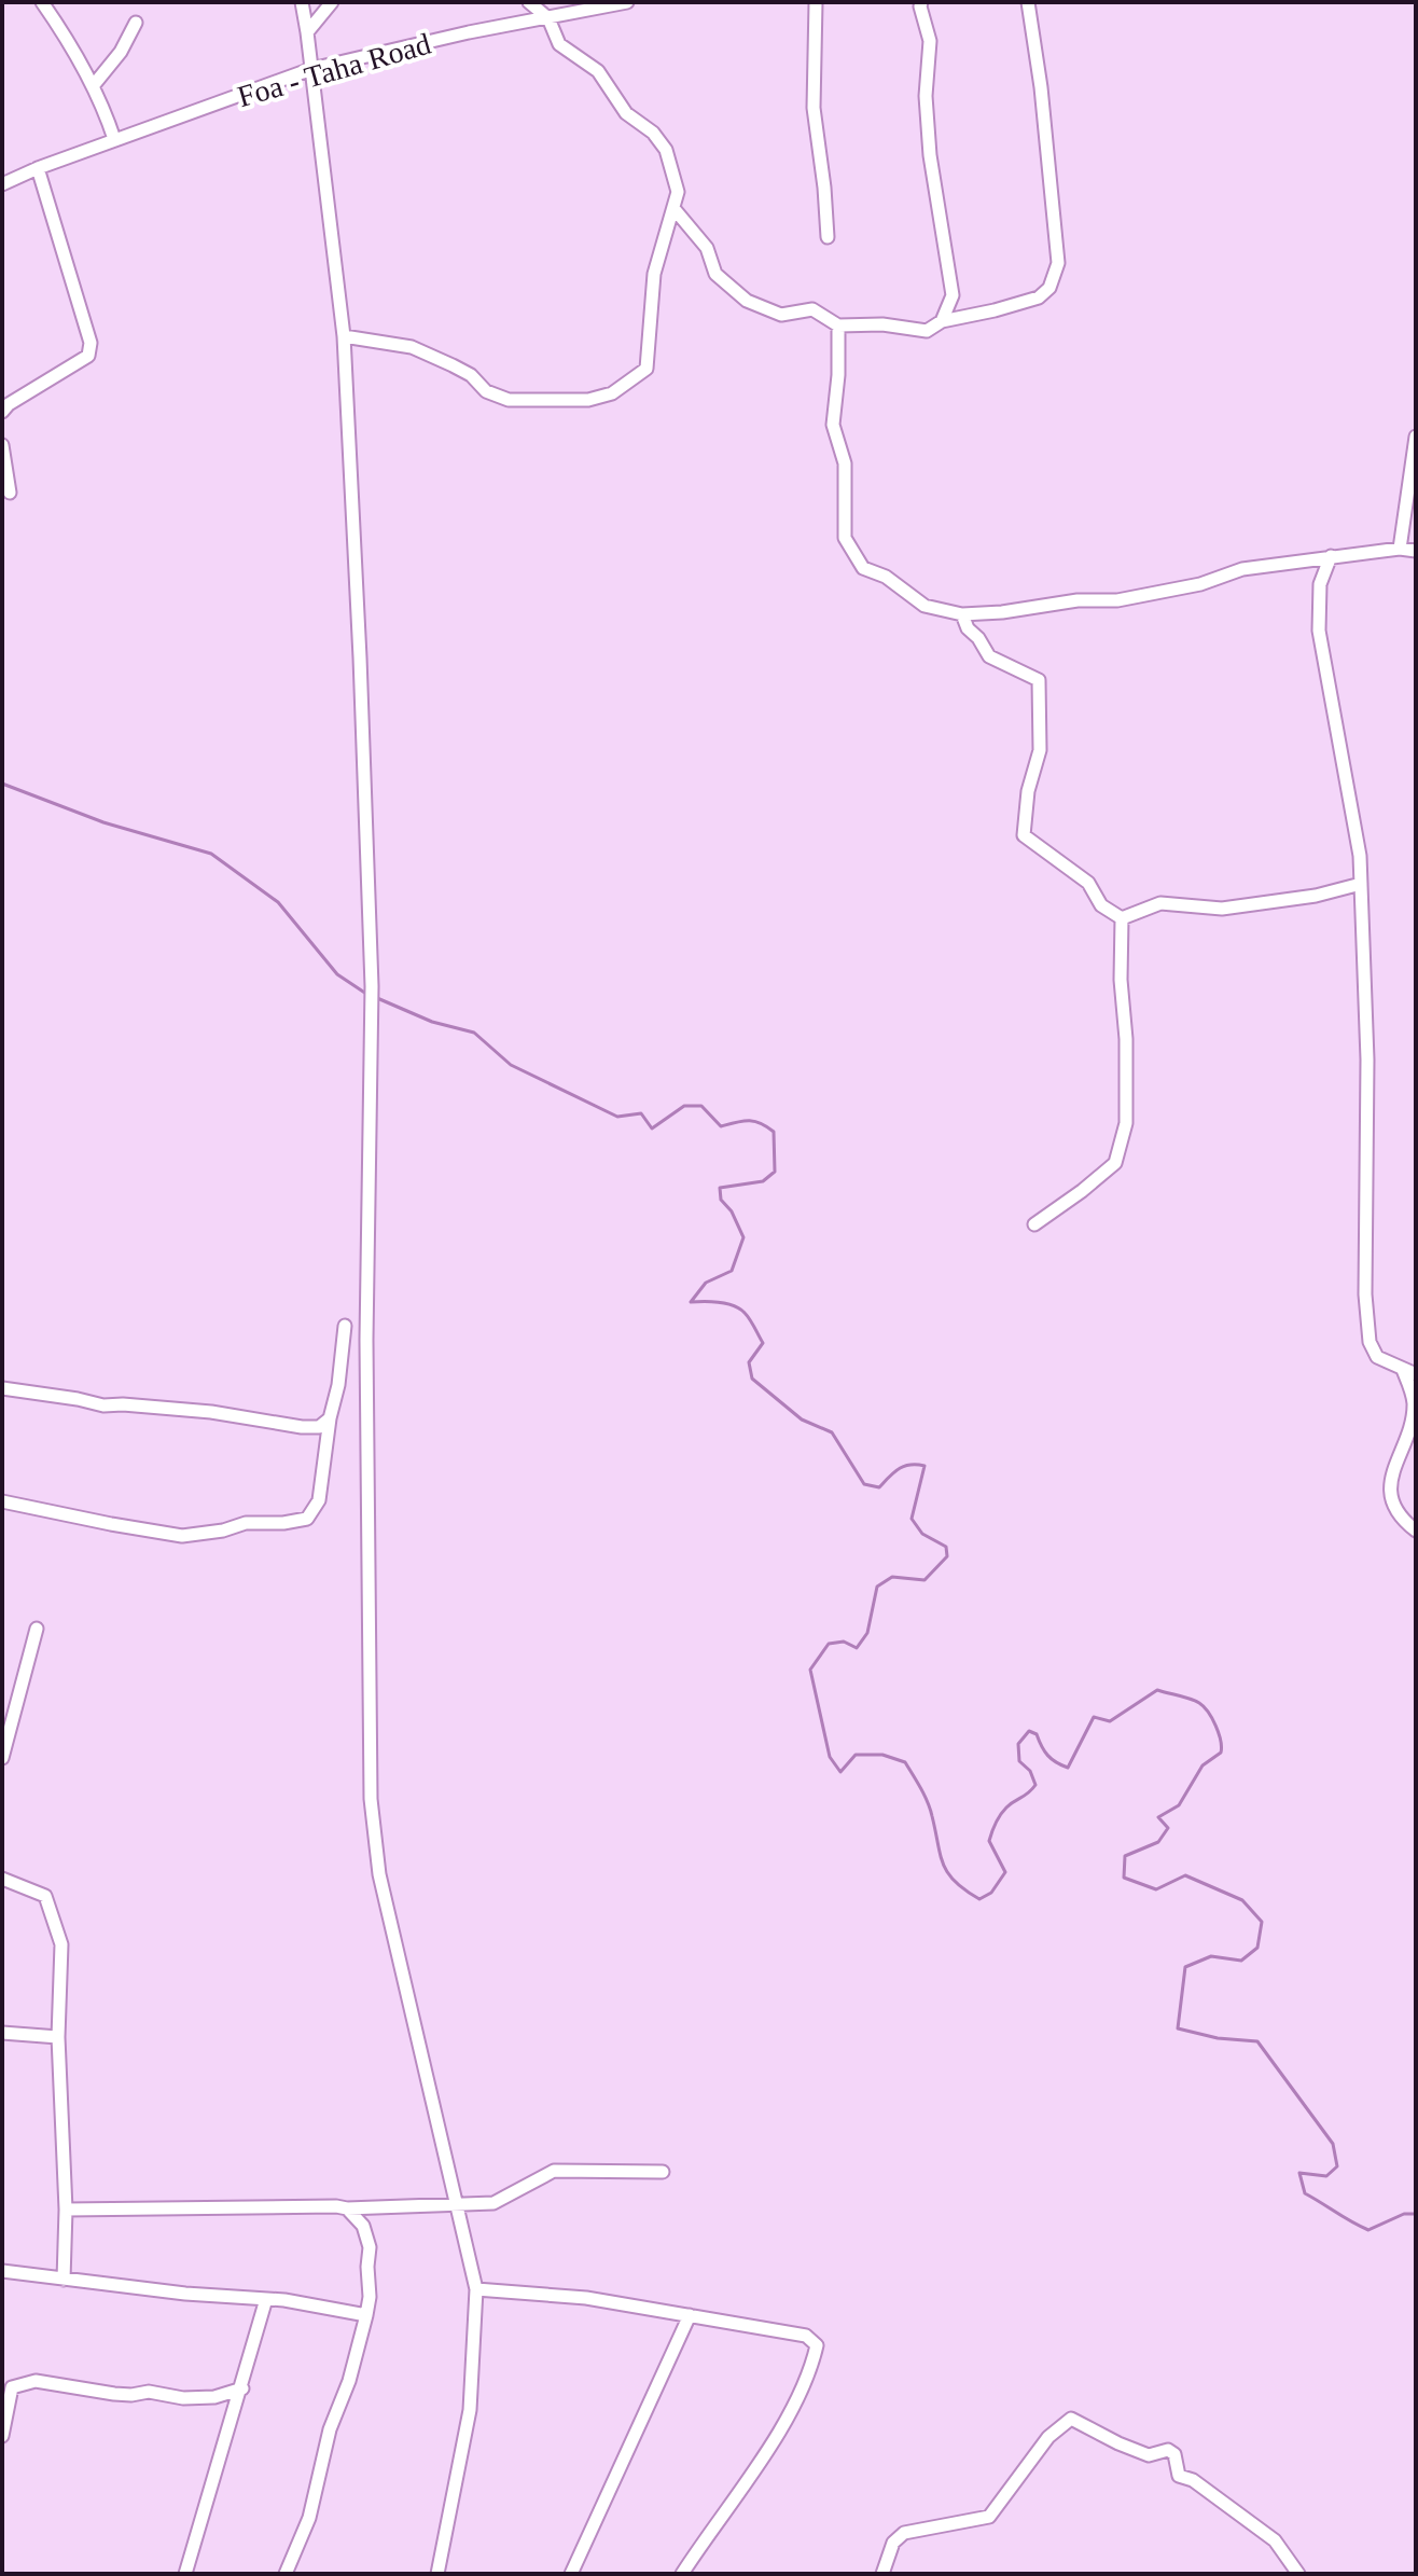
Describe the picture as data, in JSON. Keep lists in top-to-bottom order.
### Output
{
  "streets": {
    "street": ["Foa - Taha Road"]
  }
}
